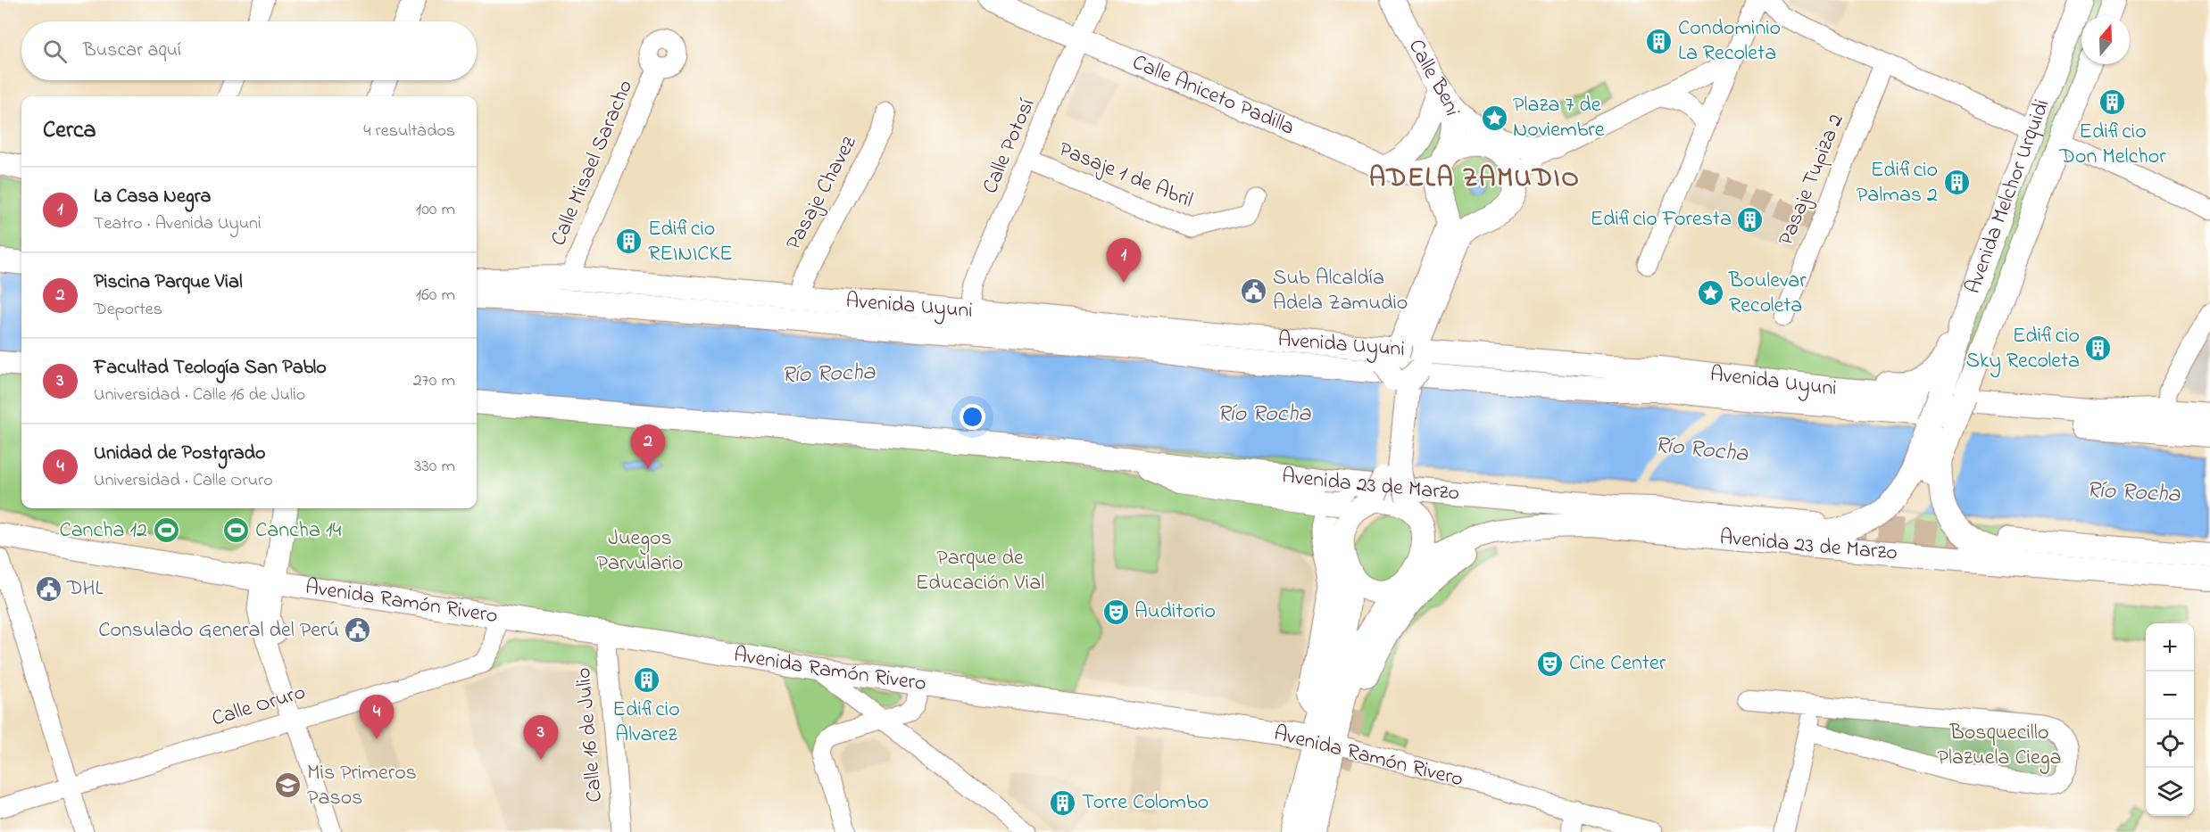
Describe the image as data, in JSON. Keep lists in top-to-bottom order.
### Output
{
  "streets": {
    "main road": [
      "Calle Beni",
      "Calle Aniceto Padilla",
      "Avenida Melchor Urquidi",
      "Avenida Uyuni",
      "Avenida 23 de Marzo",
      "Avenida Ramón Rivero"
    ],
    "street": [
      "Calle Potosí",
      "Calle Misael Saracho",
      "Pasaje 1 de Abril",
      "Pasaje Tupiza 2",
      "Pasaje Chavez",
      "Calle Oruro",
      "Calle 16 de Julio"
    ]
  },
  "crossings": [
    ["Calle Beni", "Calle Aniceto Padilla"],
    ["Calle Aniceto Padilla", "Calle Potosí"],
    ["Calle Potosí", "Pasaje 1 de Abril"],
    ["Calle Potosí", "Avenida Uyuni"],
    ["Calle Misael Saracho", "Avenida Uyuni"],
    ["Pasaje Chavez", "Avenida Uyuni"],
    ["Avenida Ramón Rivero", "Calle Oruro"],
    ["Avenida Ramón Rivero", "Calle 16 de Julio"]
  ],
  "districts": ["ADELA ZAMUDIO"],
  "water": ["Río Rocha"],
  "parks": ["Juegos Parvulario", "Parque de Educación Vial", "Bosquecillo Plazuela Ciega"],
  "places": {
    "building": [
      "Condominio La Recoleta",
      "Edificio Don Melchor",
      "Edificio Palmas 2",
      "Edificio Foresta",
      "Edificio REINICKE",
      "Edificio Sky Recoleta",
      "Edificio Alvarez",
      "Torre Colombo"
    ],
    "place": ["Plaza 7 de Noviembre", "Boulevar Recoleta"],
    "public building": ["Sub Alcaldía Adela Zamudio", "DHL", "Consulado General del Perú"],
    "sports": ["Cancha 12", "Cancha 14"],
    "theatre": ["Auditorio", "Cine Center"],
    "school or university": ["Mis Primeros Pasos"]
  },
  "north": "top",
  "page": {
    "search": "Buscar aquí",
    "heading": ["Cerca", "4 resultados"],
    "list": [
      {
        "mark": "1",
        "name": "La Casa Negra",
        "note": "Teatro · Avenida Uyuni",
        "value": "100 m"
      },
      {
        "mark": "2",
        "name": "Piscina Parque Vial",
        "note": "Deportes",
        "value": "160 m"
      },
      {
        "mark": "3",
        "name": "Facultad Teología San Pablo",
        "note": "Universidad · Calle 16 de Julio",
        "value": "270 m"
      },
      {
        "mark": "4",
        "name": "Unidad de Postgrado",
        "note": "Universidad · Calle Oruro",
        "value": "330 m"
      }
    ],
    "pins": [
      "1",
      "2",
      "4",
      "3"
    ],
    "map_buttons": ["+", "−"]
  }
}
